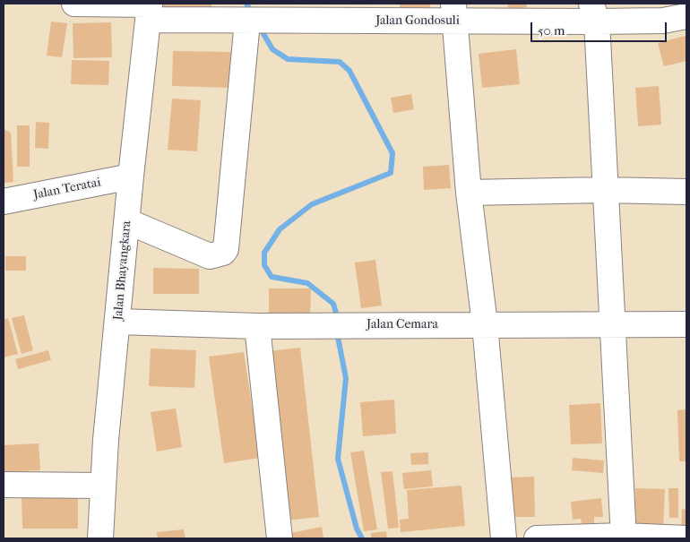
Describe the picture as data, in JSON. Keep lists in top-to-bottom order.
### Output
{
  "streets": {
    "street": [
      "Jalan Gondosuli",
      "Jalan Teratai",
      "Jalan Bhayangkara",
      "Jalan Cemara"
    ]
  },
  "crossings": [
    ["Jalan Gondosuli", "Jalan Bhayangkara"],
    ["Jalan Teratai", "Jalan Bhayangkara"],
    ["Jalan Bhayangkara", "Jalan Cemara"]
  ],
  "scale_bar": "50 m"
}
